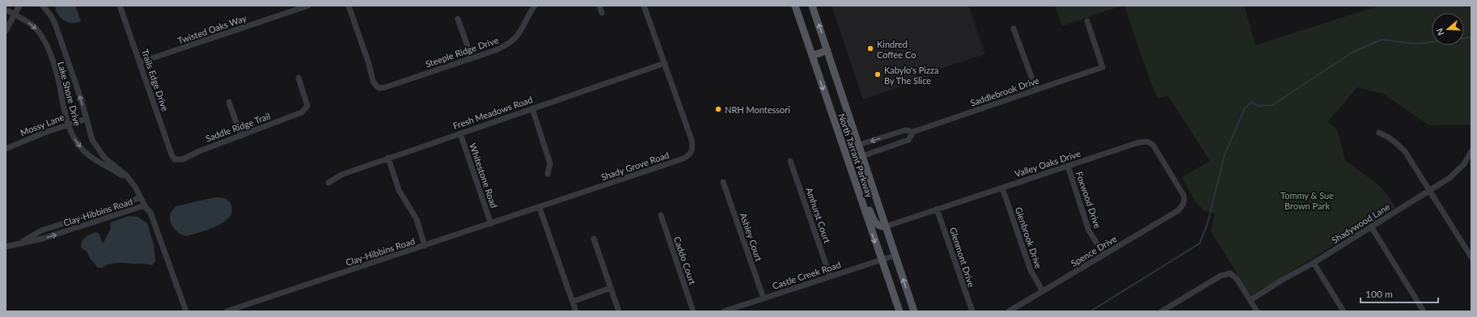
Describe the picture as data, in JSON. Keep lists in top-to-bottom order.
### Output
{
  "streets": {
    "main road": ["North Tarrant Parkway"],
    "street": [
      "Twisted Oaks Way",
      "Steeple Ridge Drive",
      "Trails Edge Drive",
      "Saddlebrook Drive",
      "Lake Shore Drive",
      "Fresh Meadows Road",
      "Mossy Lane",
      "Saddle Ridge Trail",
      "Valley Oaks Drive",
      "Shady Grove Road",
      "Whitestone Road",
      "Foxwood Drive",
      "Clay-Hibbins Road",
      "Amhurst Court",
      "Shadywood Lane",
      "Ashley Court",
      "Glenbrook Drive",
      "Spence Drive",
      "Glenmont Drive",
      "Caddo Court",
      "Castle Creek Road"
    ]
  },
  "crossings": [
    ["Twisted Oaks Way", "Trails Edge Drive"],
    ["Trails Edge Drive", "Saddle Ridge Trail"],
    ["Saddlebrook Drive", "North Tarrant Parkway"],
    ["Lake Shore Drive", "Mossy Lane"],
    ["Lake Shore Drive", "Clay-Hibbins Road"],
    ["Fresh Meadows Road", "Shady Grove Road"],
    ["Fresh Meadows Road", "Whitestone Road"],
    ["North Tarrant Parkway", "Valley Oaks Drive"],
    ["North Tarrant Parkway", "Castle Creek Road"],
    ["Valley Oaks Drive", "Foxwood Drive"],
    ["Valley Oaks Drive", "Glenbrook Drive"],
    ["Valley Oaks Drive", "Spence Drive"],
    ["Valley Oaks Drive", "Glenmont Drive"],
    ["Shady Grove Road", "Clay-Hibbins Road"],
    ["Whitestone Road", "Clay-Hibbins Road"],
    ["Foxwood Drive", "Spence Drive"],
    ["Amhurst Court", "Castle Creek Road"],
    ["Ashley Court", "Castle Creek Road"],
    ["Glenbrook Drive", "Spence Drive"]
  ],
  "parks": ["Tommy & Sue Brown Park"],
  "places": ["Kindred Coffee Co", "Kabylo's Pizza By The Slice", "NRH Montessori"],
  "scale_bar": "100 m",
  "north": "left"
}
